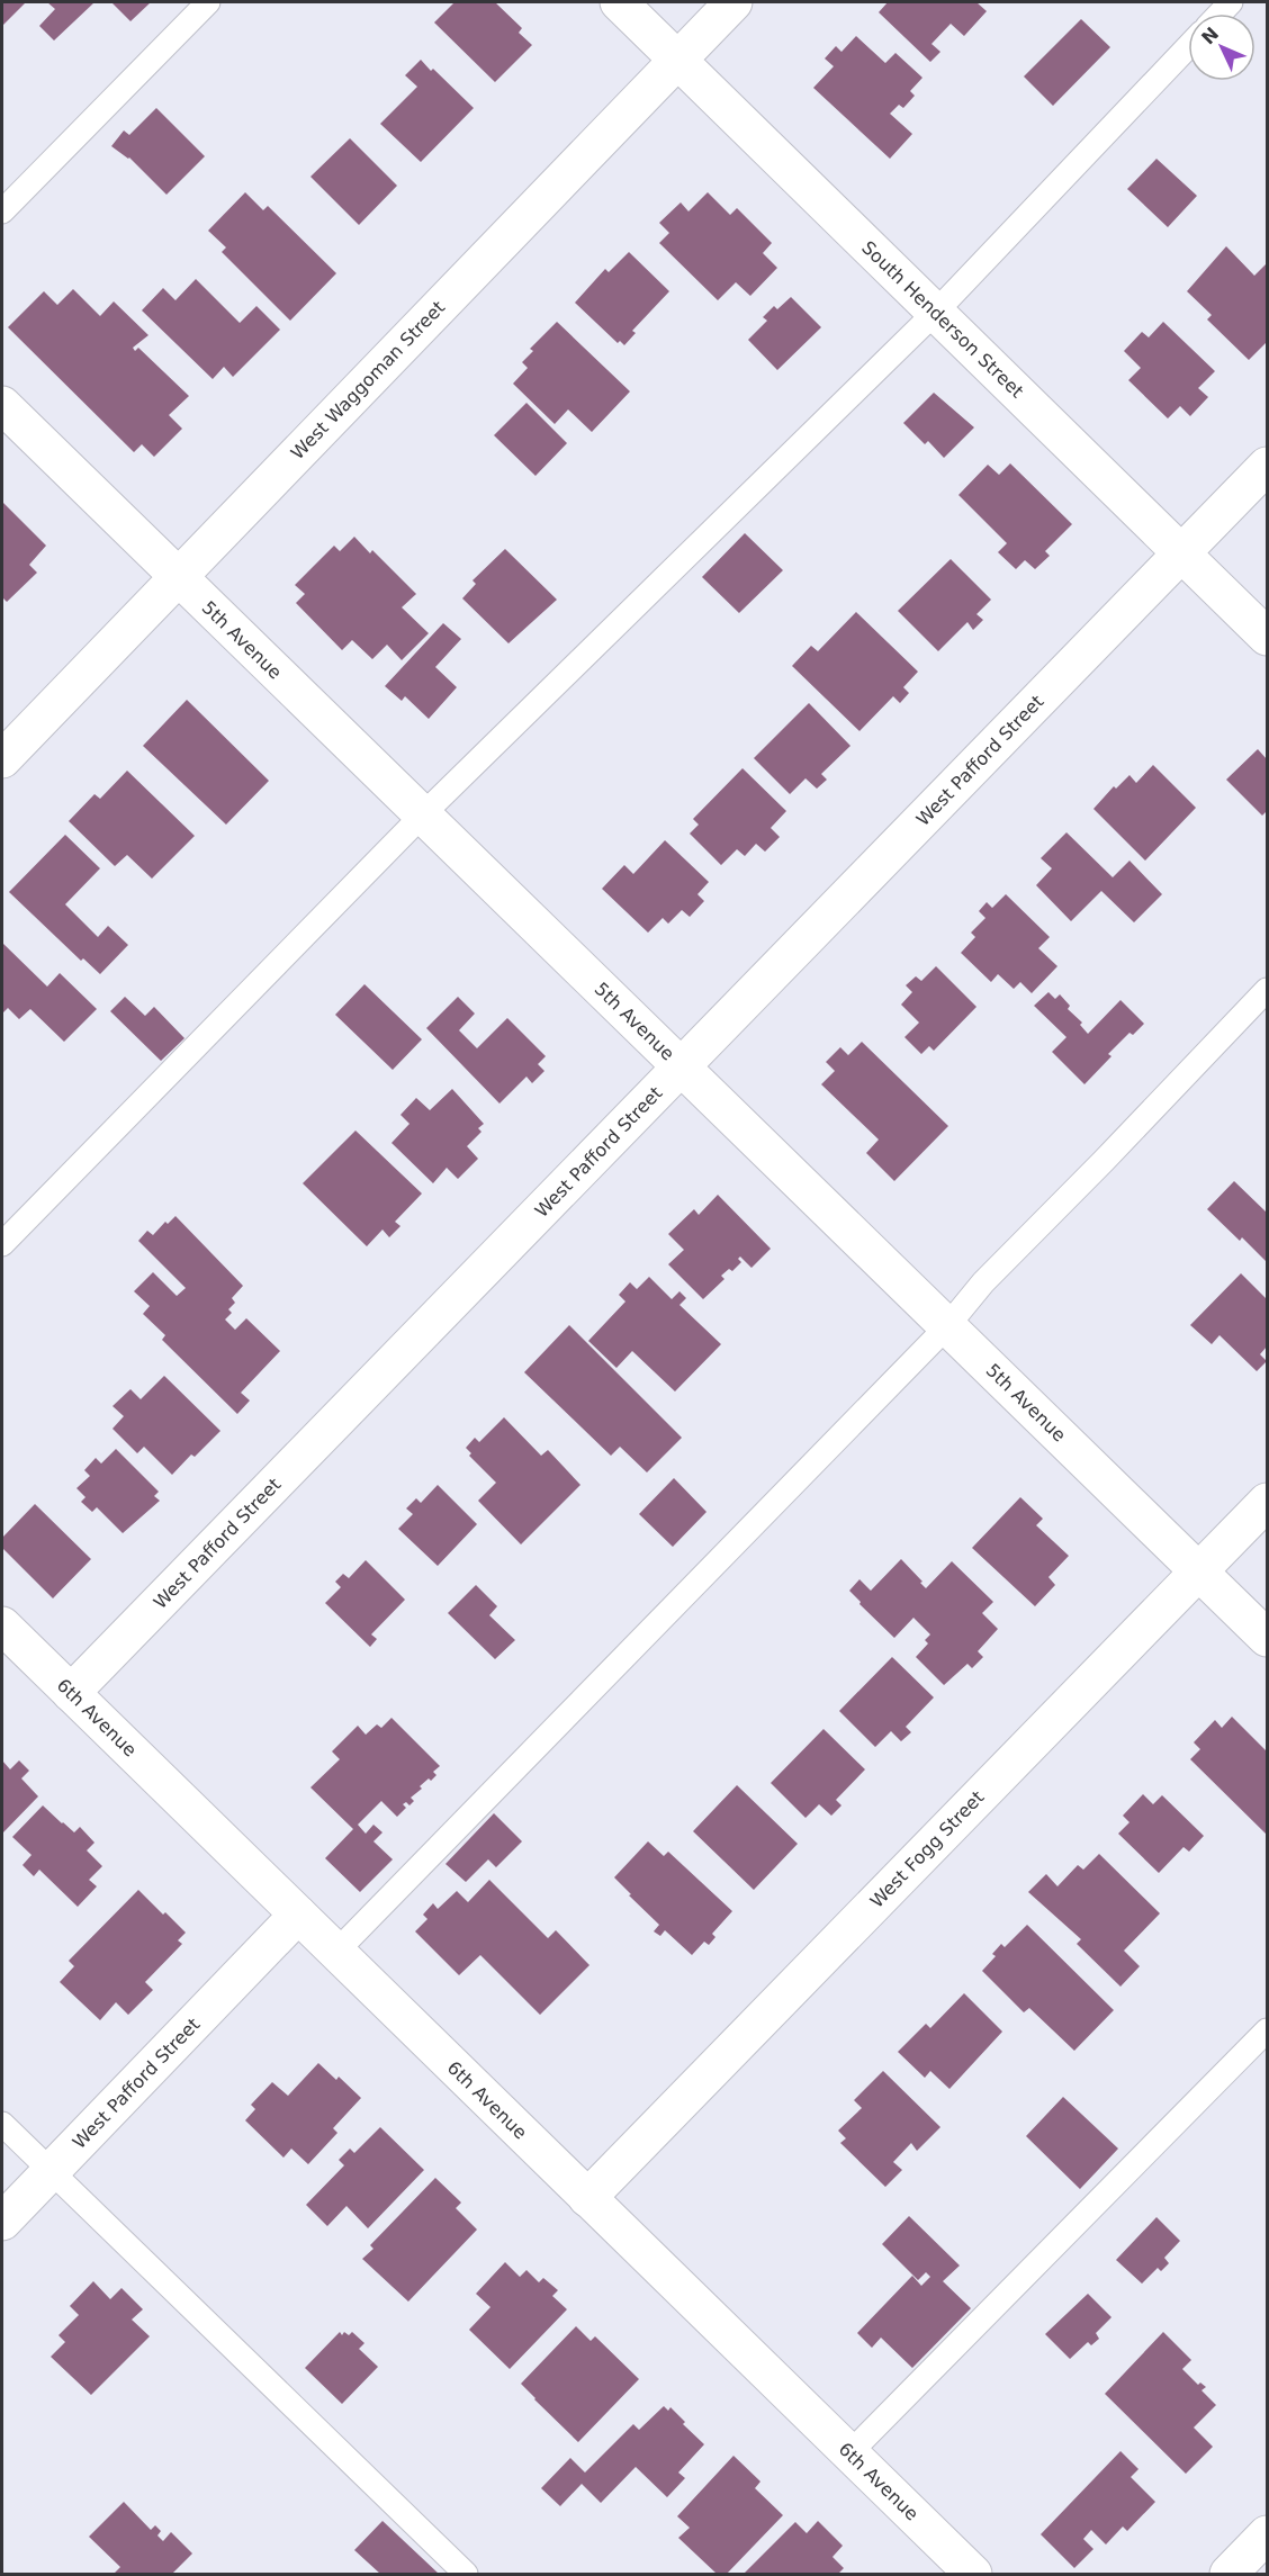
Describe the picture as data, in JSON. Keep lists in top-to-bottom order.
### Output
{
  "streets": {
    "street": [
      "South Henderson Street",
      "West Waggoman Street",
      "5th Avenue",
      "West Pafford Street",
      "6th Avenue",
      "West Fogg Street"
    ]
  },
  "crossings": [
    ["South Henderson Street", "West Waggoman Street"],
    ["South Henderson Street", "West Pafford Street"],
    ["West Waggoman Street", "5th Avenue"],
    ["5th Avenue", "West Pafford Street"],
    ["5th Avenue", "West Fogg Street"],
    ["West Pafford Street", "6th Avenue"],
    ["6th Avenue", "West Fogg Street"]
  ],
  "north": "top left"
}
